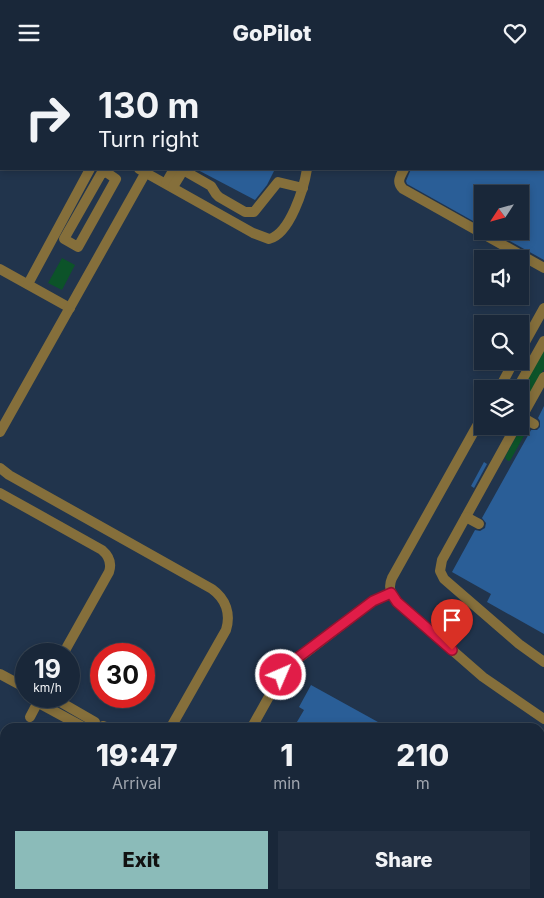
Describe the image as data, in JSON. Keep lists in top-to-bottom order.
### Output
{
  "north": "bottom left",
  "page": {
    "header": "GoPilot",
    "turn": ["130 m", "Turn right"],
    "speed": "19 km/h",
    "limit": "30",
    "eta": [
      "19:47",
      "Arrival",
      "1",
      "min",
      "210",
      "m"
    ],
    "buttons": ["Exit", "Share"]
  }
}
